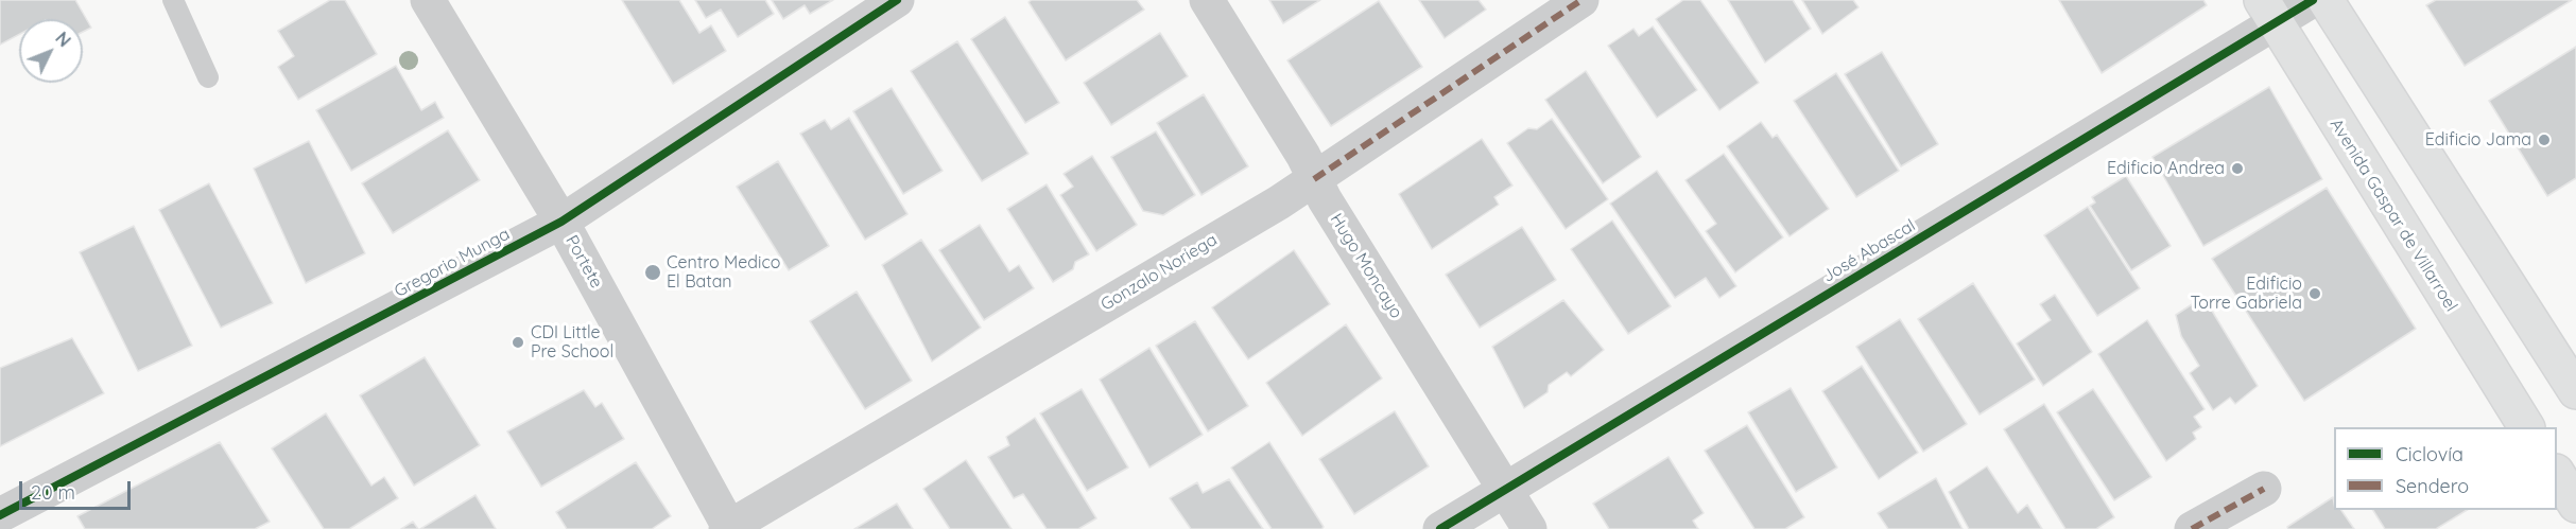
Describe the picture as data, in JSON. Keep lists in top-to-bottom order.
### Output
{
  "streets": {
    "main road": ["Avenida Gaspar de Villarroel"],
    "street": [
      "José Abascal",
      "Portete",
      "Gregorio Munga",
      "Hugo Moncayo",
      "Gonzalo Noriega"
    ]
  },
  "crossings": [
    ["Avenida Gaspar de Villarroel", "José Abascal"],
    ["José Abascal", "Hugo Moncayo"],
    ["Portete", "Gregorio Munga"],
    ["Portete", "Gonzalo Noriega"],
    ["Hugo Moncayo", "Gonzalo Noriega"]
  ],
  "places": [
    "Edificio Jama",
    "Edificio Andrea",
    "Centro Medico El Batan",
    "Edificio Torre Gabriela",
    "CDI Little Pre School"
  ],
  "legend": ["Ciclovía", "Sendero"],
  "scale_bar": "20 m",
  "north": "top right"
}
